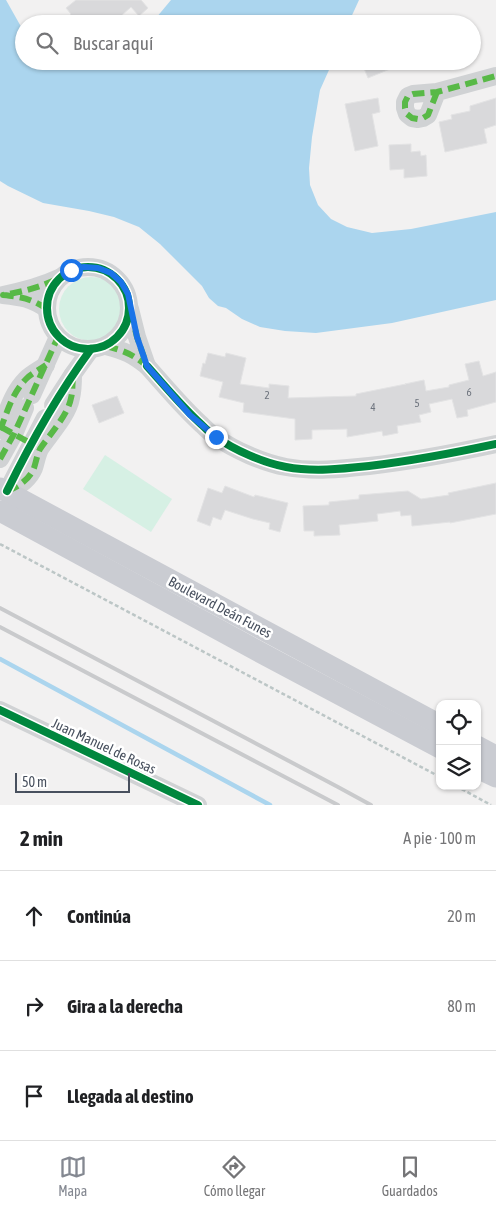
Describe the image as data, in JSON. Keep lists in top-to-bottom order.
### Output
{
  "streets": {
    "main road": ["Boulevard Deán Funes"],
    "street": ["Juan Manuel de Rosas"]
  },
  "house_numbers": [
    "6",
    "2",
    "5",
    "4"
  ],
  "scale_bar": "50 m",
  "page": {
    "search": "Buscar aquí",
    "scale": "50 m",
    "heading": ["2 min", "A pie · 100 m"],
    "list": [
      ["Continúa", "20 m"],
      ["Gira a la derecha", "80 m"],
      "Llegada al destino"
    ],
    "nav": ["Mapa", "Cómo llegar", "Guardados"]
  }
}
